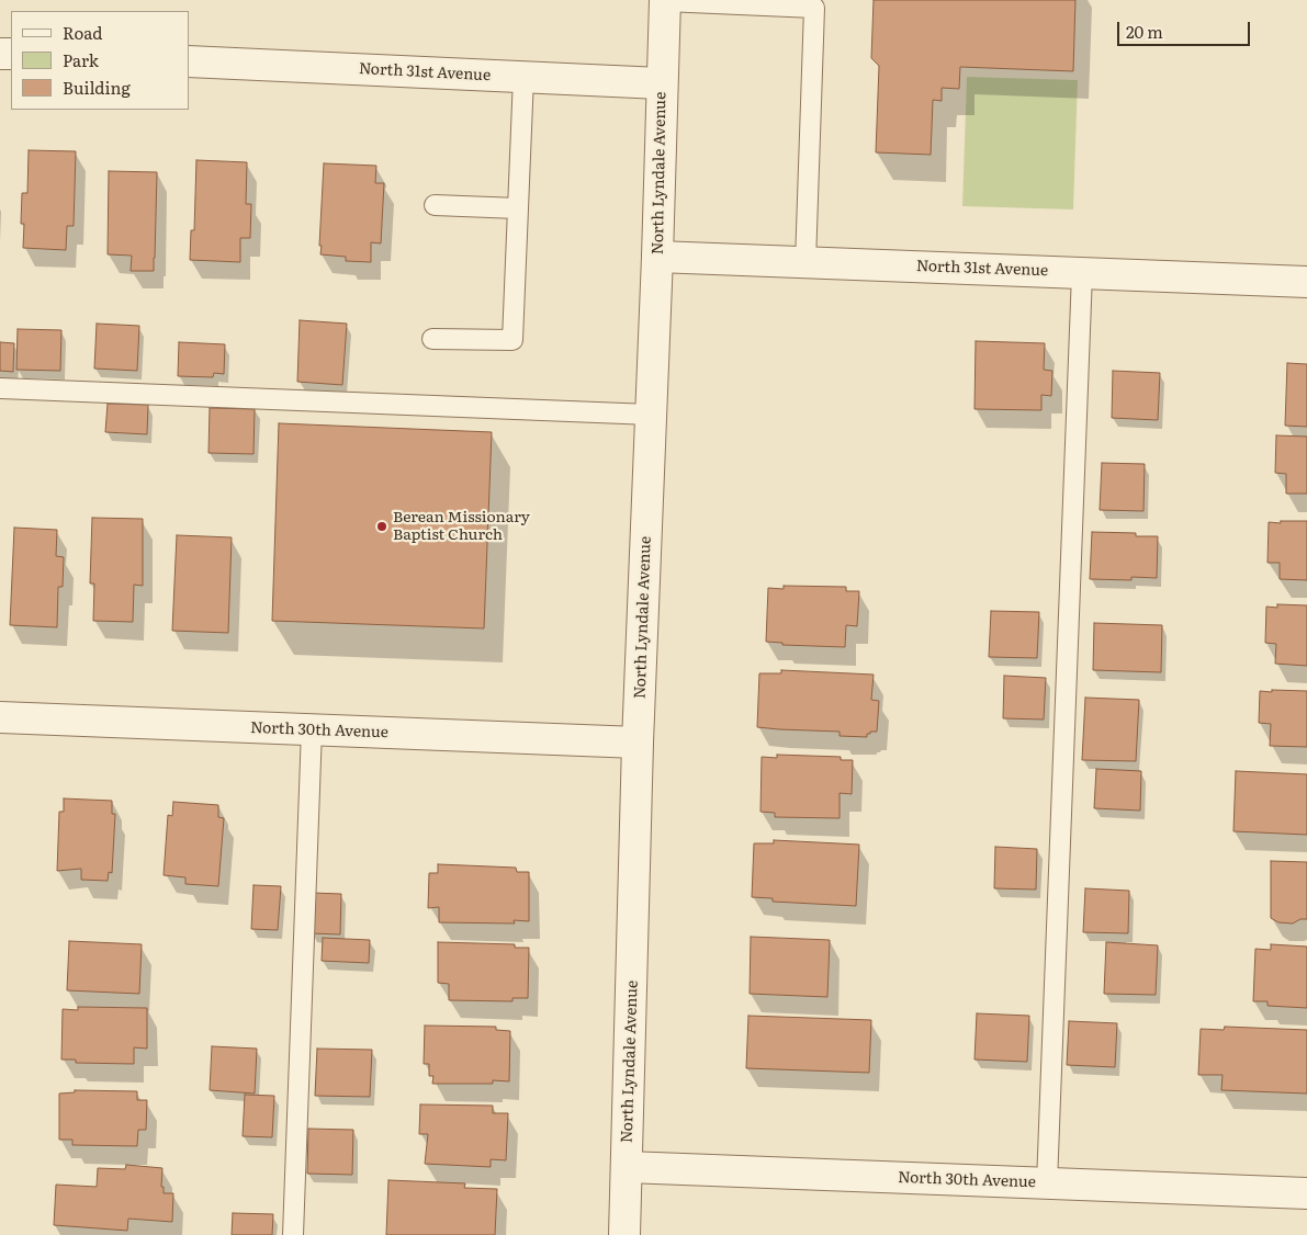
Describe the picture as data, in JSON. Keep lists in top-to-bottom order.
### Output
{
  "streets": {
    "street": ["North 31st Avenue", "North Lyndale Avenue", "North 30th Avenue"]
  },
  "crossings": [
    ["North 31st Avenue", "North Lyndale Avenue"],
    ["North Lyndale Avenue", "North 30th Avenue"]
  ],
  "places": ["Berean Missionary Baptist Church"],
  "legend": ["Road", "Park", "Building"],
  "scale_bar": "20 m"
}
